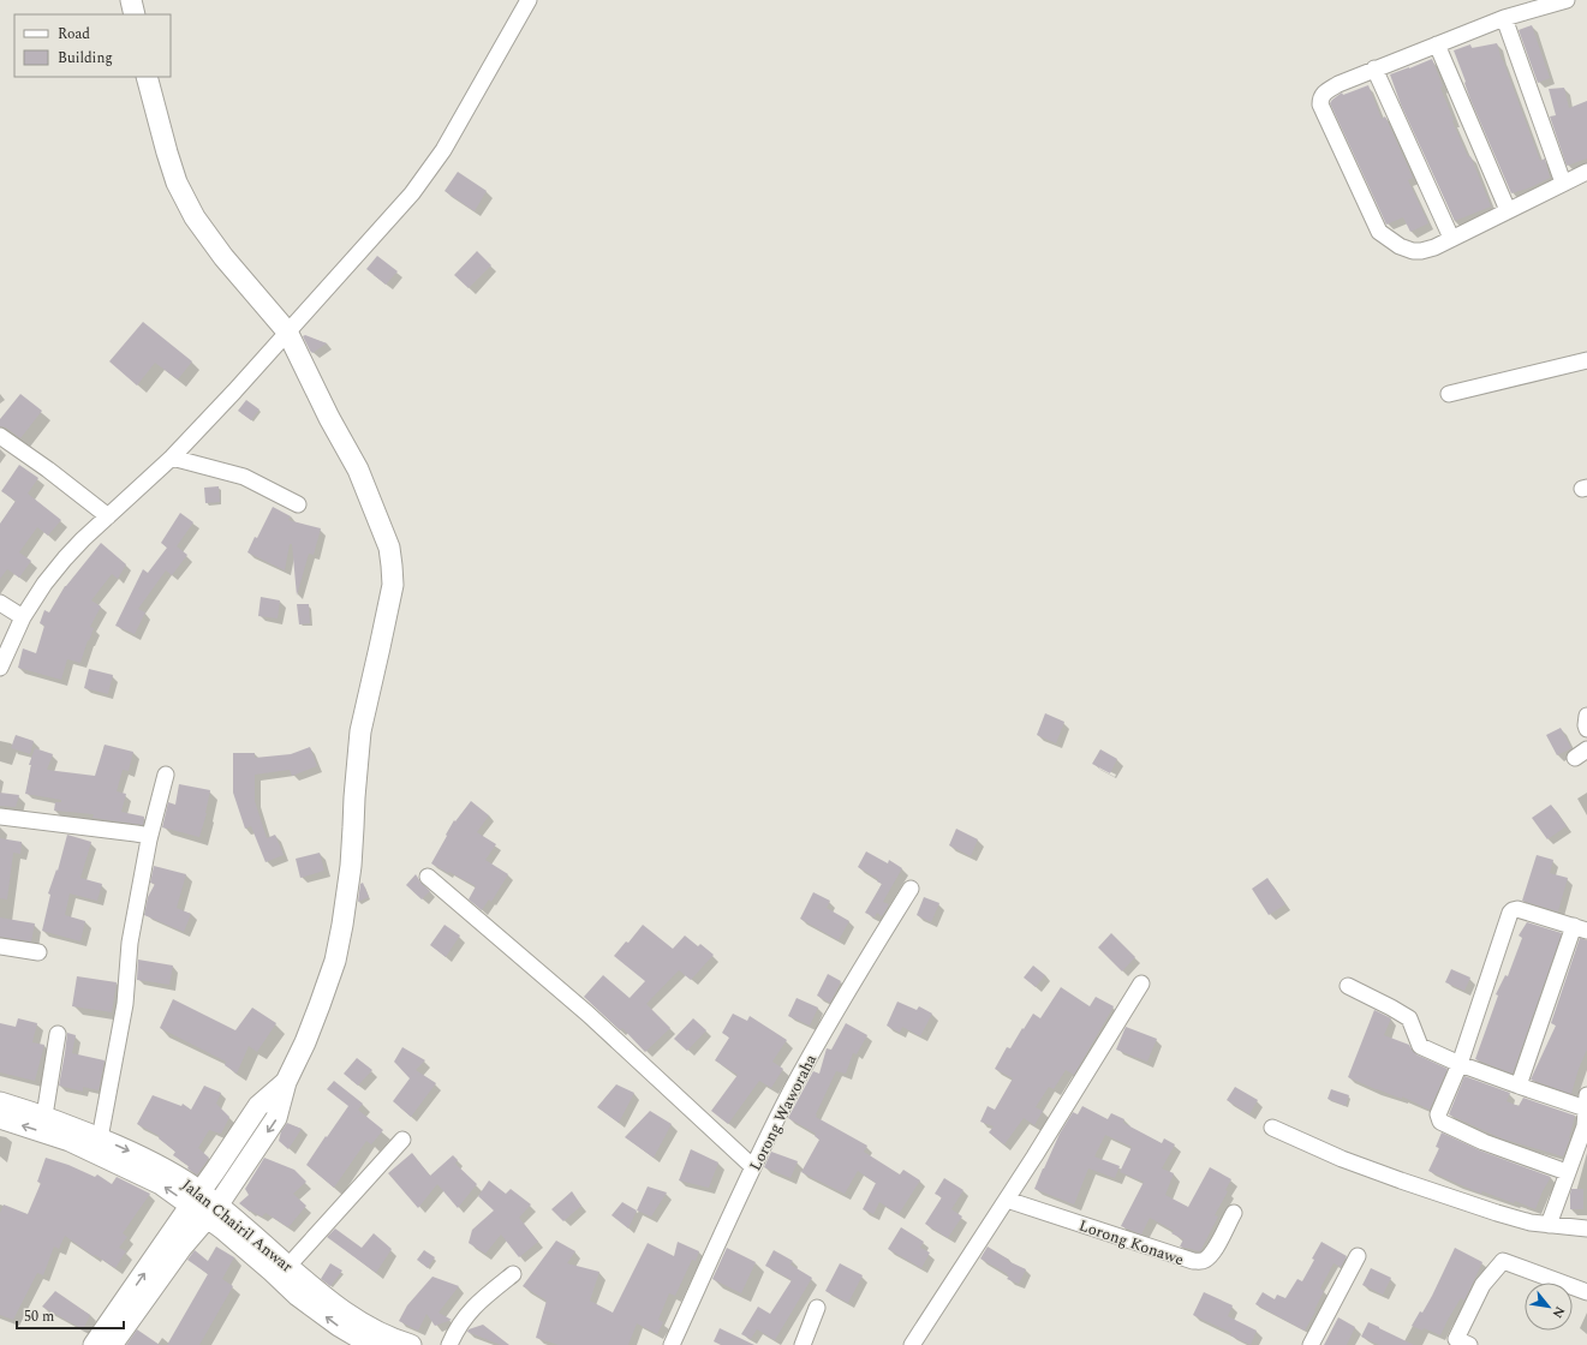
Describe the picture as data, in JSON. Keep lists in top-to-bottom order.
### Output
{
  "streets": {
    "main road": ["Jalan Chairil Anwar"],
    "street": ["Lorong Waworaha", "Lorong Konawe"]
  },
  "legend": ["Road", "Building"],
  "scale_bar": "50 m",
  "north": "bottom right"
}
